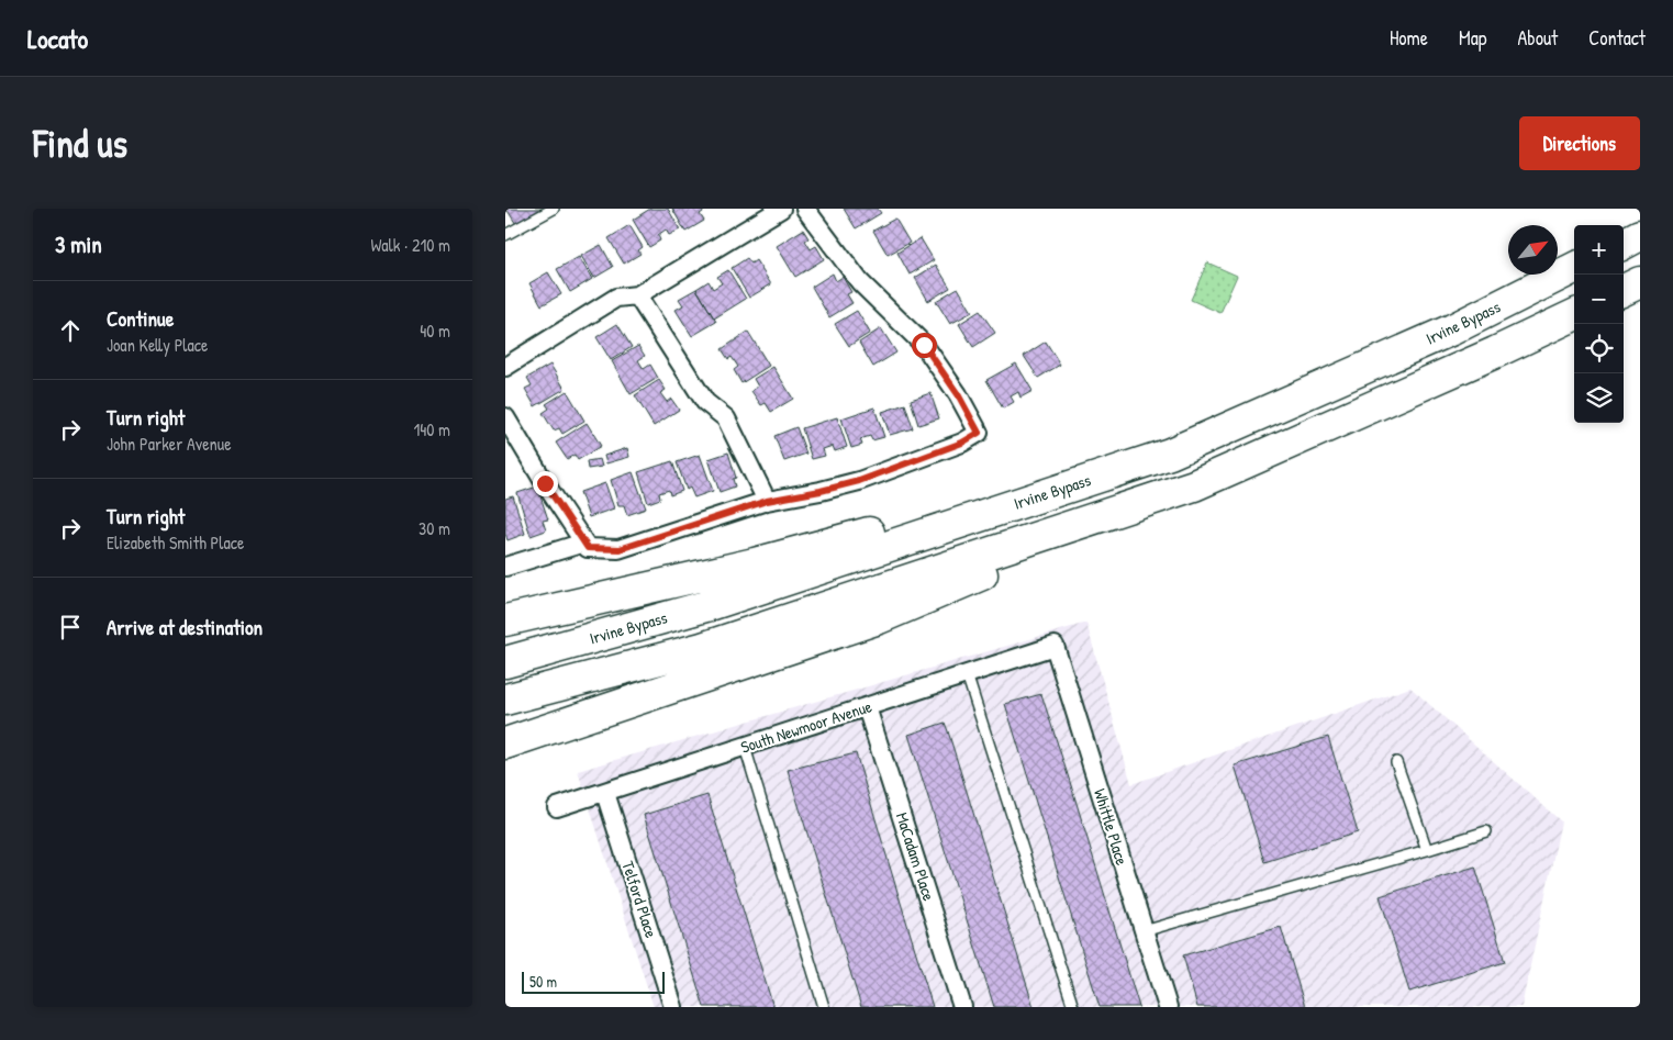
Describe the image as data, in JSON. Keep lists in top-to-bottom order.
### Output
{
  "streets": {
    "highway": ["Irvine Bypass"],
    "street": [
      "South Newmoor Avenue",
      "Whittle Place",
      "MaCadam Place",
      "Telford Place"
    ]
  },
  "crossings": [
    ["South Newmoor Avenue", "Whittle Place"],
    ["South Newmoor Avenue", "MaCadam Place"],
    ["South Newmoor Avenue", "Telford Place"]
  ],
  "scale_bar": "50 m",
  "north": "top right",
  "page": {
    "header": "Locato",
    "nav": [
      "Home",
      "Map",
      "About",
      "Contact"
    ],
    "buttons": "Directions",
    "title": "Find us",
    "heading": ["3 min", "Walk · 210 m"],
    "map_buttons": ["+", "−"],
    "list": [
      ["Continue", "Joan Kelly Place", "40 m"],
      ["Turn right", "John Parker Avenue", "140 m"],
      ["Turn right", "Elizabeth Smith Place", "30 m"],
      "Arrive at destination"
    ],
    "scale": "50 m"
  }
}
